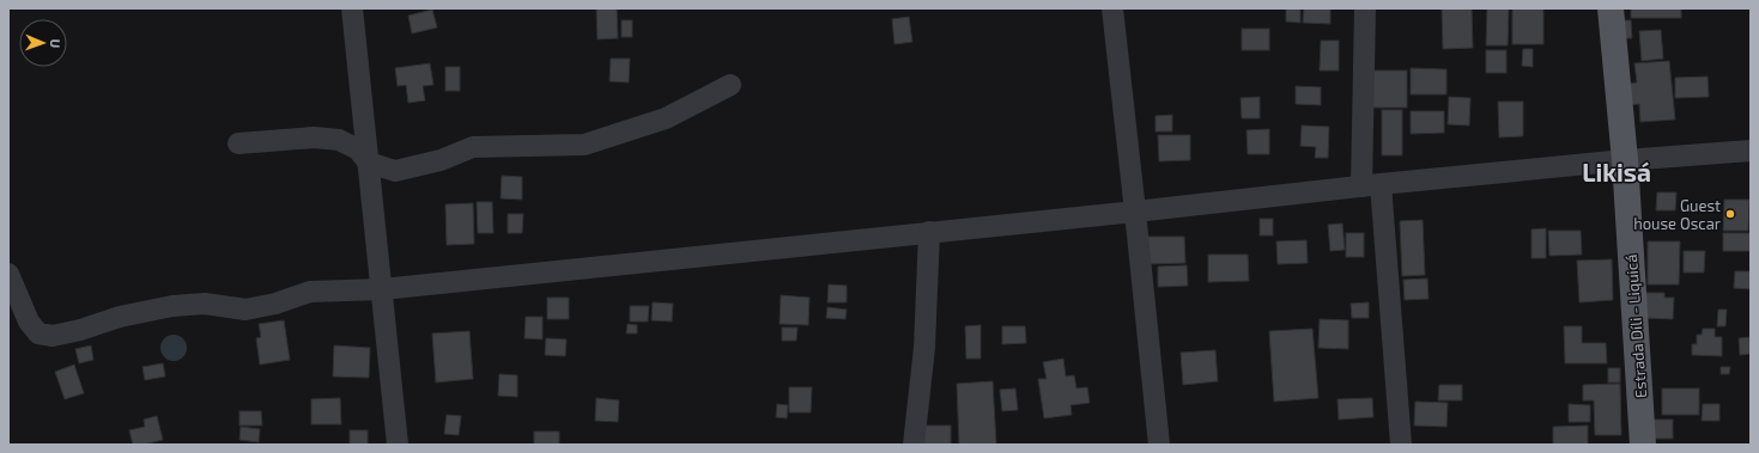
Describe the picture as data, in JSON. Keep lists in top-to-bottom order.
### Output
{
  "streets": {
    "main road": ["Estrada Díli - Liquicá"]
  },
  "districts": ["Likisá"],
  "places": ["Guest house Oscar"],
  "north": "right"
}
